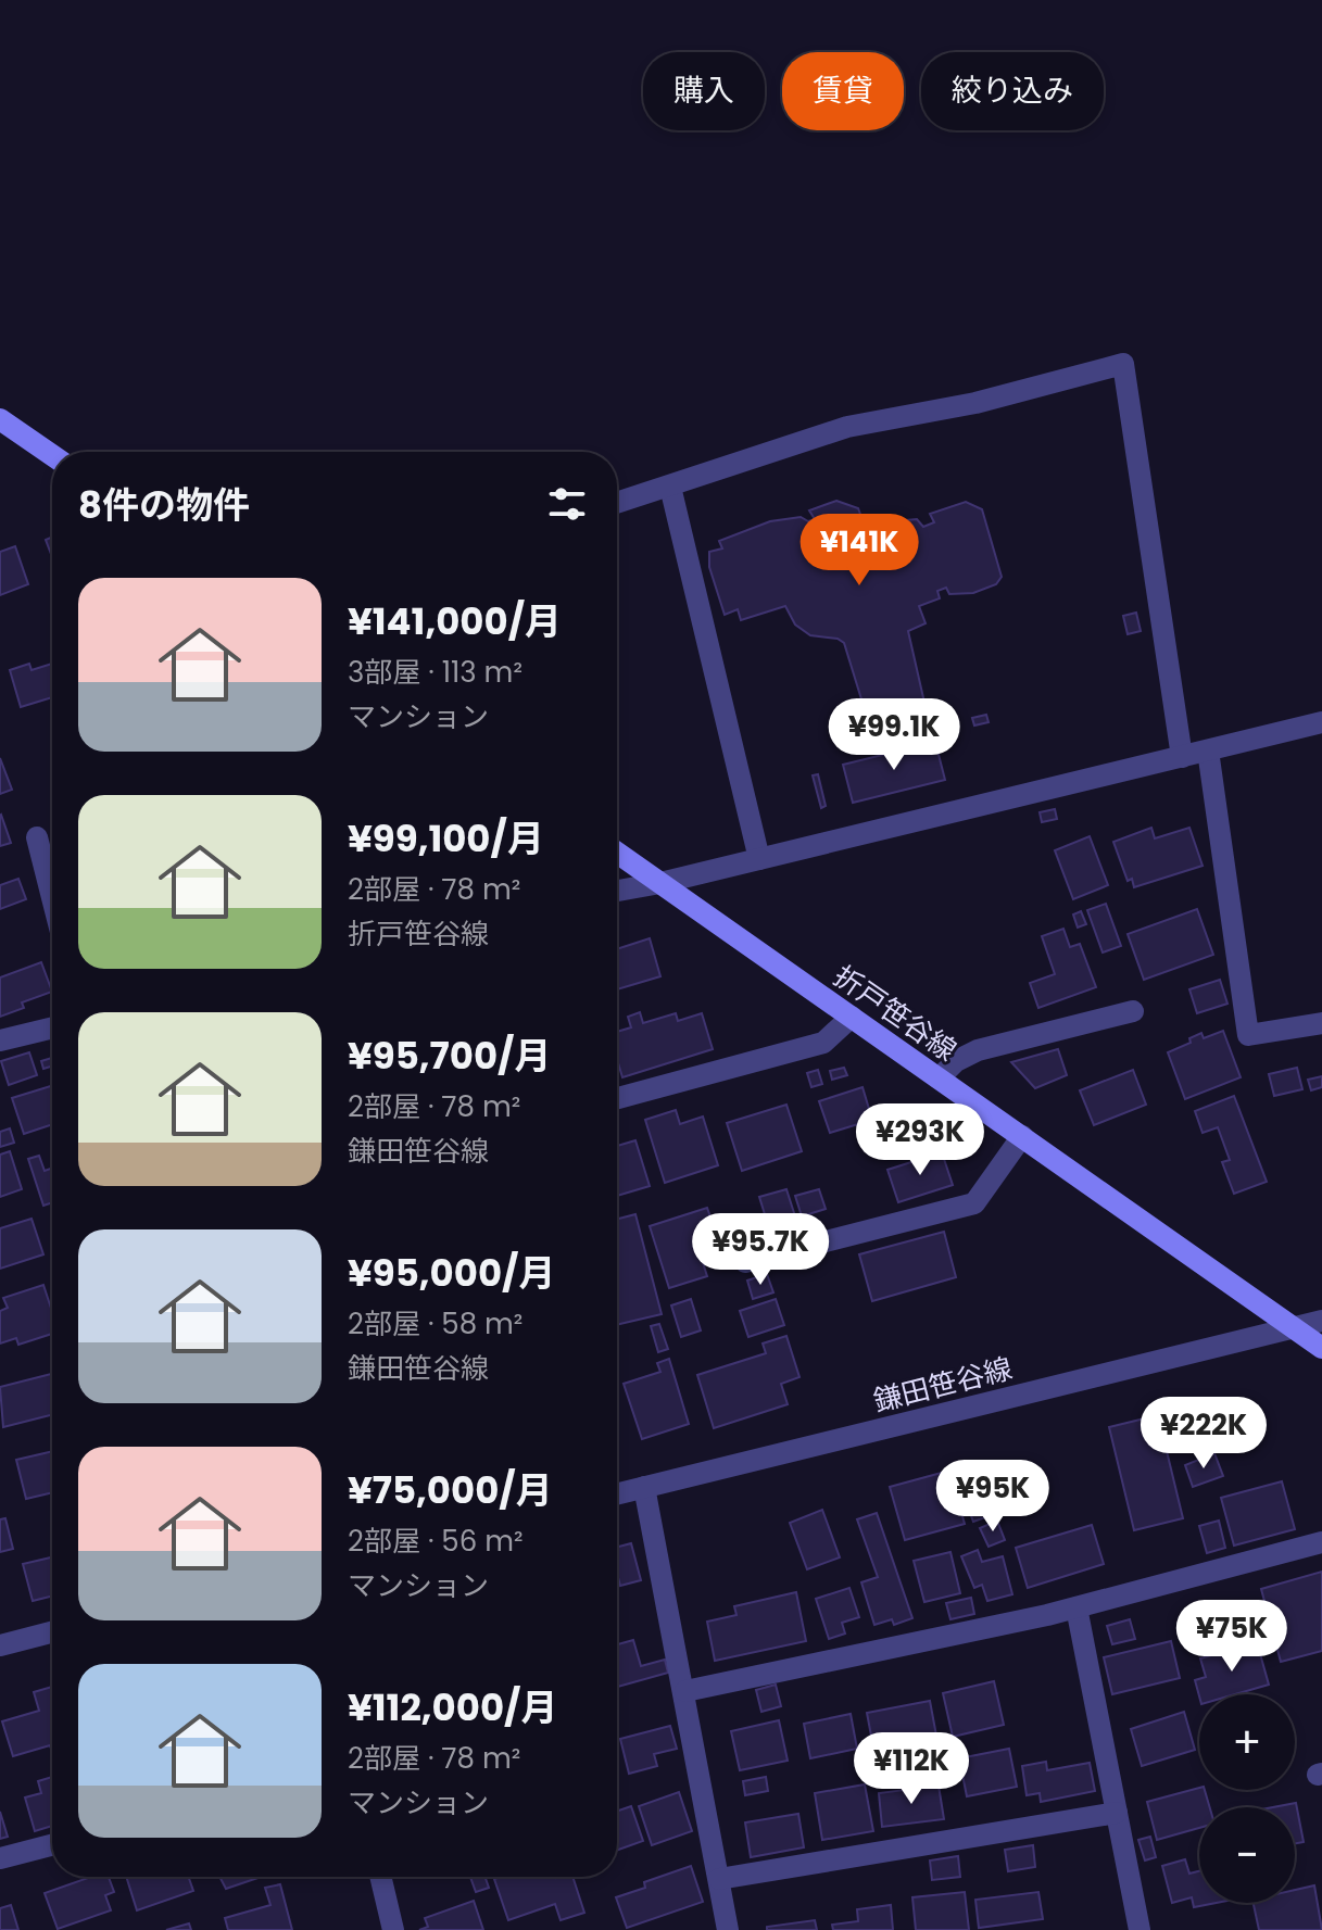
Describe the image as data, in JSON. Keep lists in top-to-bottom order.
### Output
{
  "streets": {
    "main road": ["折戸笹谷線"],
    "street": ["鎌田笹谷線"]
  },
  "crossings": [
    ["折戸笹谷線", "鎌田笹谷線"]
  ],
  "page": {
    "chip": ["購入", "賃貸", "絞り込み"],
    "heading": "8件の物件",
    "price": [
      "¥141K",
      "¥99.1K",
      "¥293K",
      "¥95.7K",
      "¥222K",
      "¥95K",
      "¥75K",
      "¥112K"
    ],
    "list": [
      {
        "name": "¥141,000/月",
        "note": "3部屋 · 113 m² · マンション"
      },
      {
        "name": "¥99,100/月",
        "note": "2部屋 · 78 m² · 折戸笹谷線"
      },
      {
        "name": "¥95,700/月",
        "note": "2部屋 · 78 m² · 鎌田笹谷線"
      },
      {
        "name": "¥95,000/月",
        "note": "2部屋 · 58 m² · 鎌田笹谷線"
      },
      {
        "name": "¥75,000/月",
        "note": "2部屋 · 56 m² · マンション"
      },
      {
        "name": "¥112,000/月",
        "note": "2部屋 · 78 m² · マンション"
      }
    ],
    "map_buttons": ["+", "−"]
  }
}
